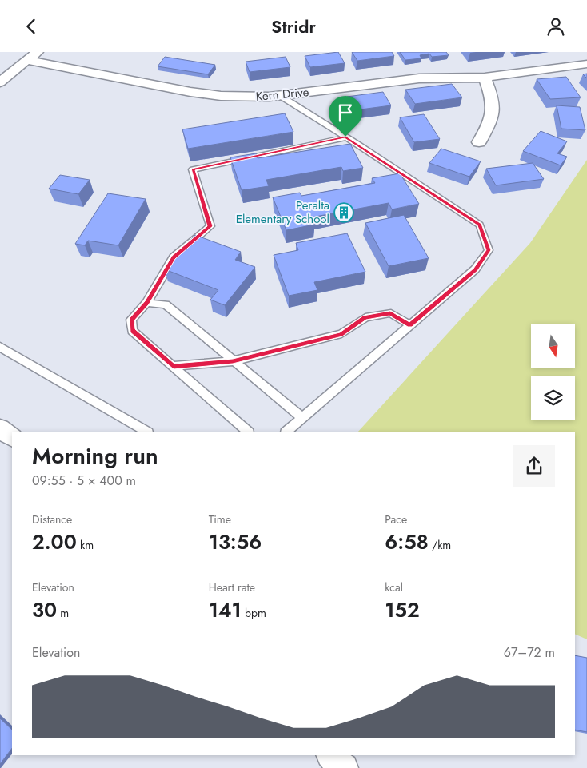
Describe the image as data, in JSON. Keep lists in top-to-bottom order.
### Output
{
  "streets": {
    "street": ["Kern Drive"]
  },
  "places": {
    "building": ["Peralta Elementary School"]
  },
  "north": "bottom",
  "page": {
    "header": "Stridr",
    "heading": ["Morning run", "09:55 · 5 × 400 m"],
    "stats": [
      ["Distance", "2.00 km"],
      ["Time", "13:56"],
      ["Pace", "6:58 /km"],
      ["Elevation", "30 m"],
      ["Heart rate", "141 bpm"],
      ["kcal", "152"]
    ],
    "chart": ["Elevation", "67–72 m"]
  }
}
